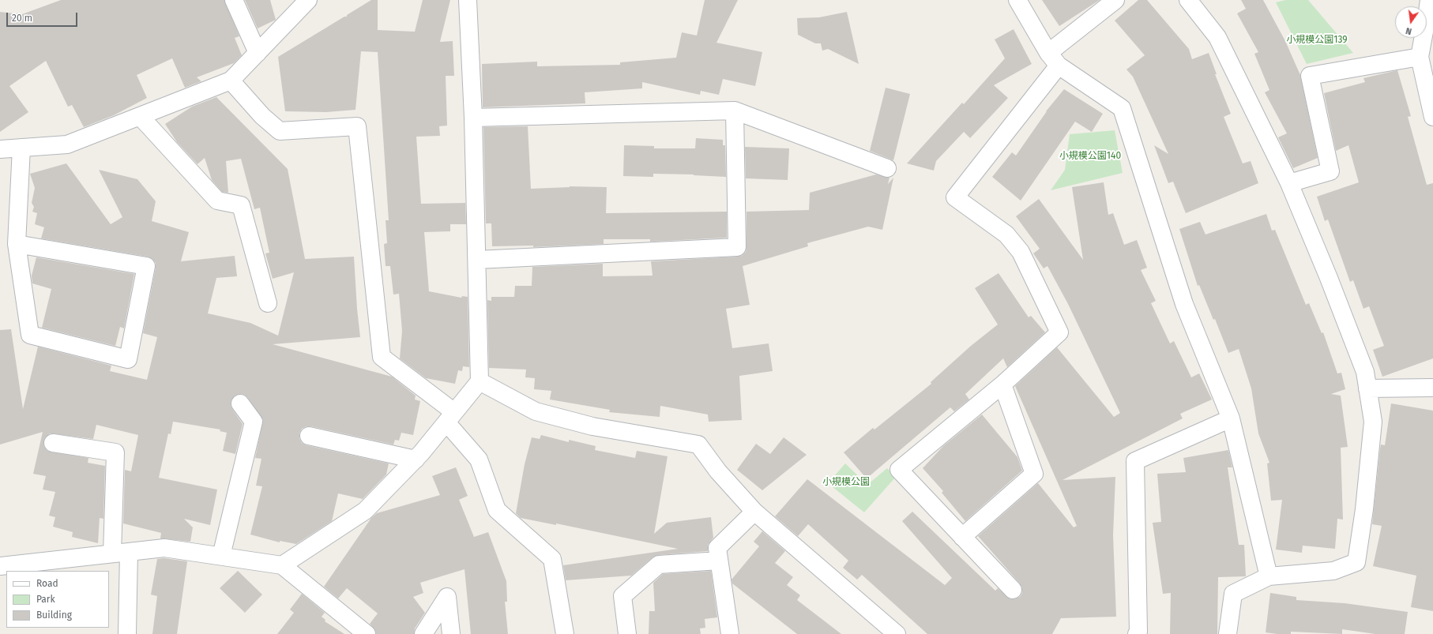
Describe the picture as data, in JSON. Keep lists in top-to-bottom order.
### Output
{
  "parks": ["小規模公園139", "小規模公園140", "小規模公園"],
  "legend": ["Road", "Park", "Building"],
  "scale_bar": "20 m",
  "north": "bottom"
}
